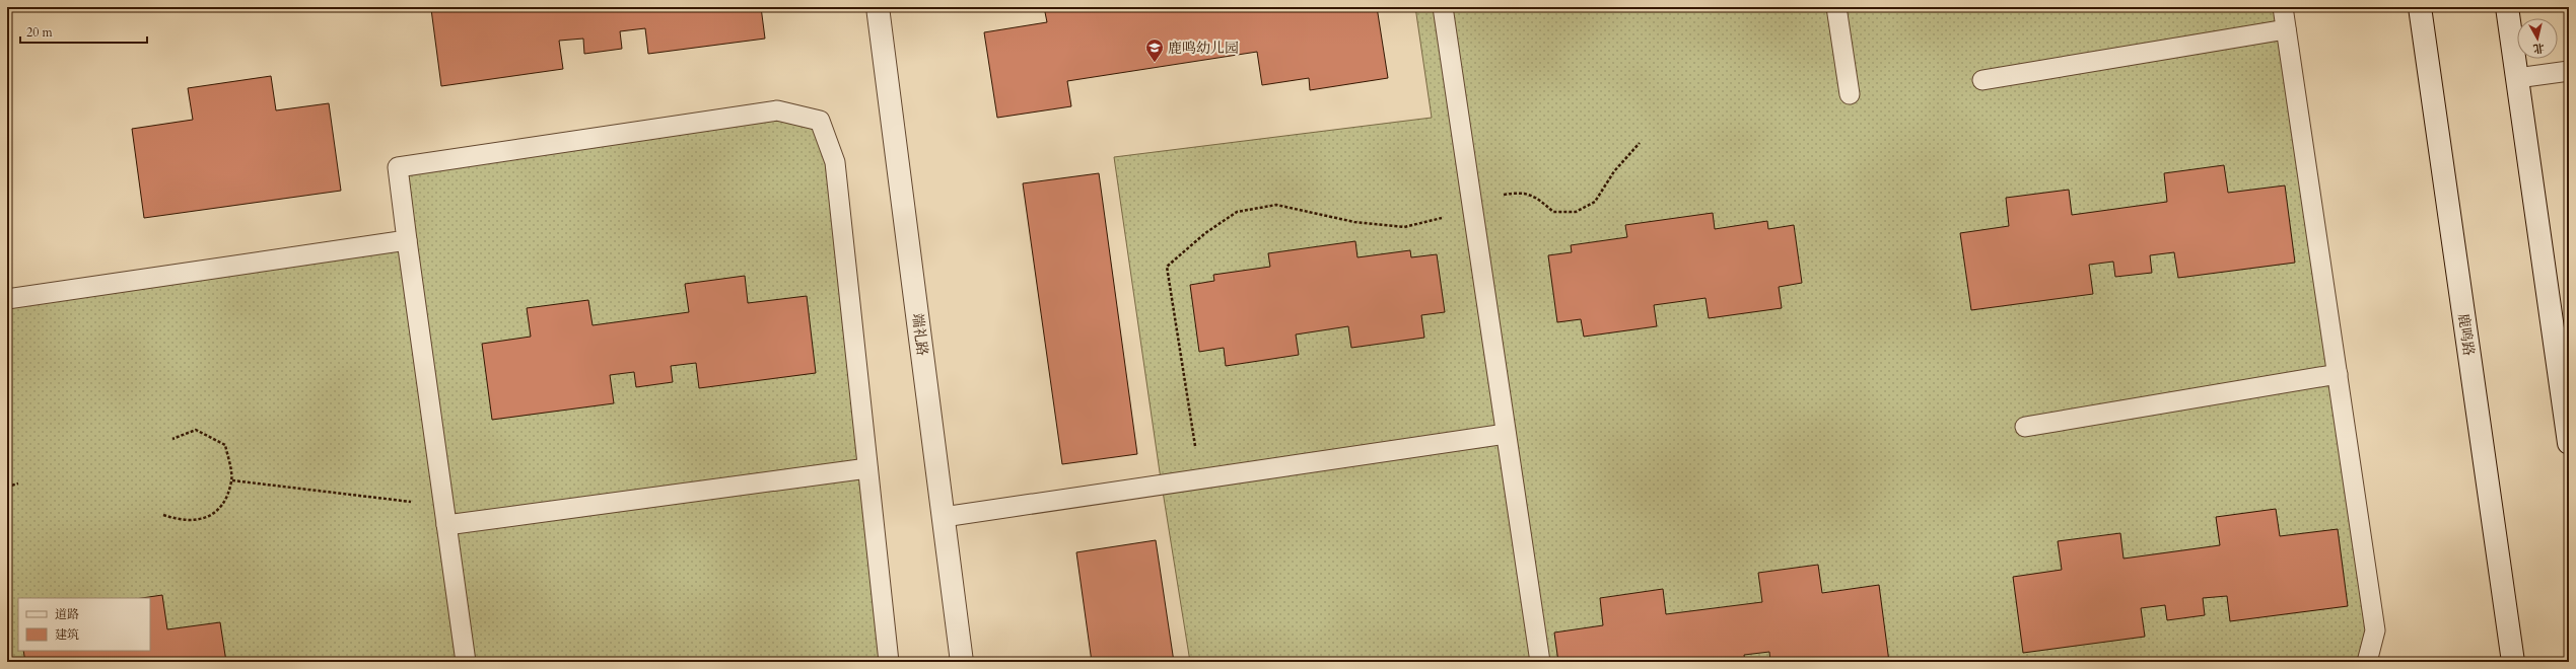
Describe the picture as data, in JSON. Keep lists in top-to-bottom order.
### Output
{
  "streets": {
    "main road": ["端礼路", "鹿鸣路"]
  },
  "places": {
    "school or university": ["鹿鸣幼儿园"]
  },
  "legend": ["道路", "建筑"],
  "scale_bar": "20 m",
  "north": "bottom"
}
